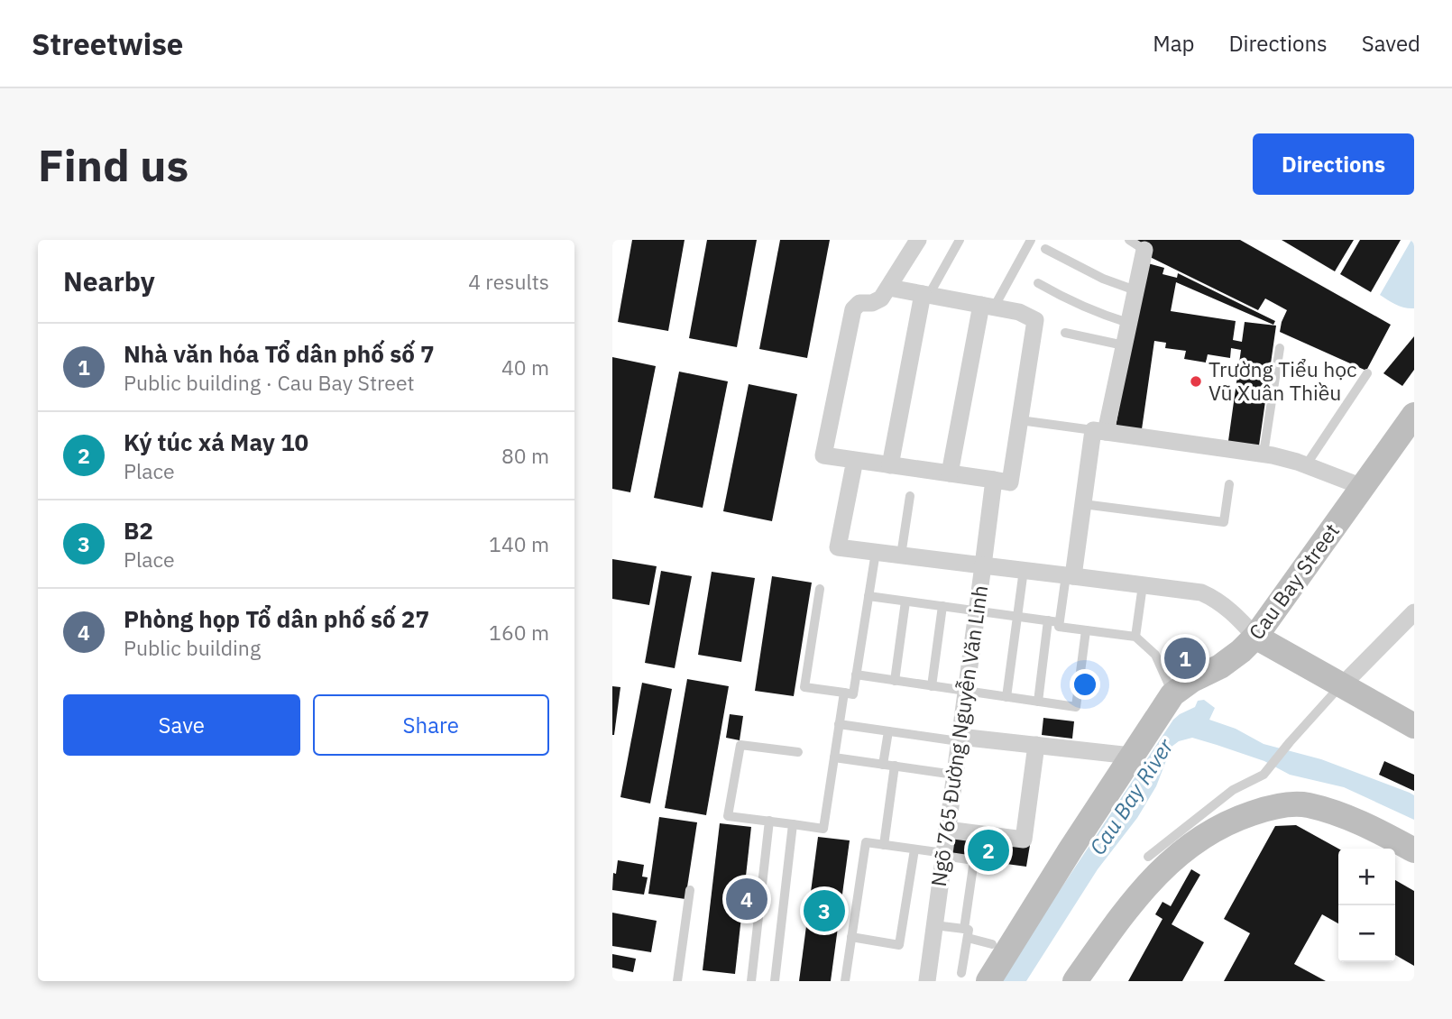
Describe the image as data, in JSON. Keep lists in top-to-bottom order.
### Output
{
  "streets": {
    "street": ["Cau Bay Street", "Ngõ 765 Đường Nguyễn Văn Linh"]
  },
  "crossings": [
    ["Cau Bay Street", "Ngõ 765 Đường Nguyễn Văn Linh"]
  ],
  "water": ["Cau Bay River"],
  "places": ["Trường Tiểu học Vũ Xuân Thiều"],
  "page": {
    "header": "Streetwise",
    "nav": ["Map", "Directions", "Saved"],
    "buttons": [
      "Directions",
      ["Save", "Share"]
    ],
    "title": "Find us",
    "heading": ["Nearby", "4 results"],
    "list": [
      {
        "mark": "1",
        "name": "Nhà văn hóa Tổ dân phố số 7",
        "note": "Public building · Cau Bay Street",
        "value": "40 m"
      },
      {
        "mark": "2",
        "name": "Ký túc xá May 10",
        "note": "Place",
        "value": "80 m"
      },
      {
        "mark": "3",
        "name": "B2",
        "note": "Place",
        "value": "140 m"
      },
      {
        "mark": "4",
        "name": "Phòng họp Tổ dân phố số 27",
        "note": "Public building",
        "value": "160 m"
      }
    ],
    "pins": [
      "1",
      "2",
      "4",
      "3"
    ],
    "map_buttons": ["+", "−"]
  }
}
